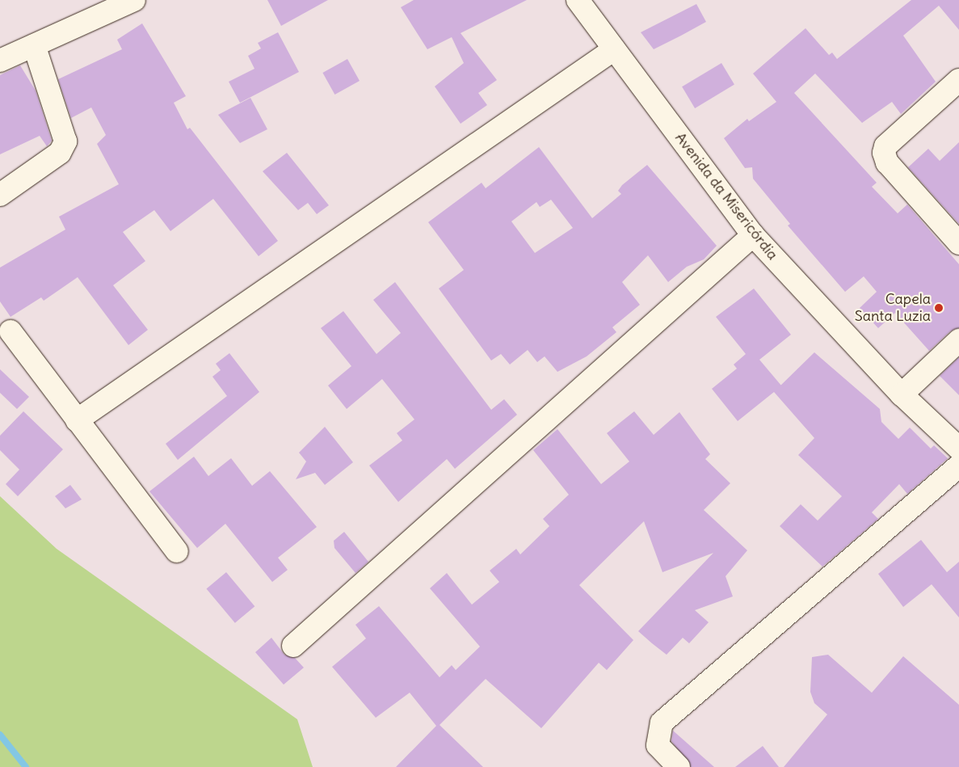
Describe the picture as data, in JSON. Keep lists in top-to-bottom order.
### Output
{
  "streets": {
    "street": ["Avenida da Misericórdia"]
  },
  "places": ["Capela Santa Luzia"]
}
